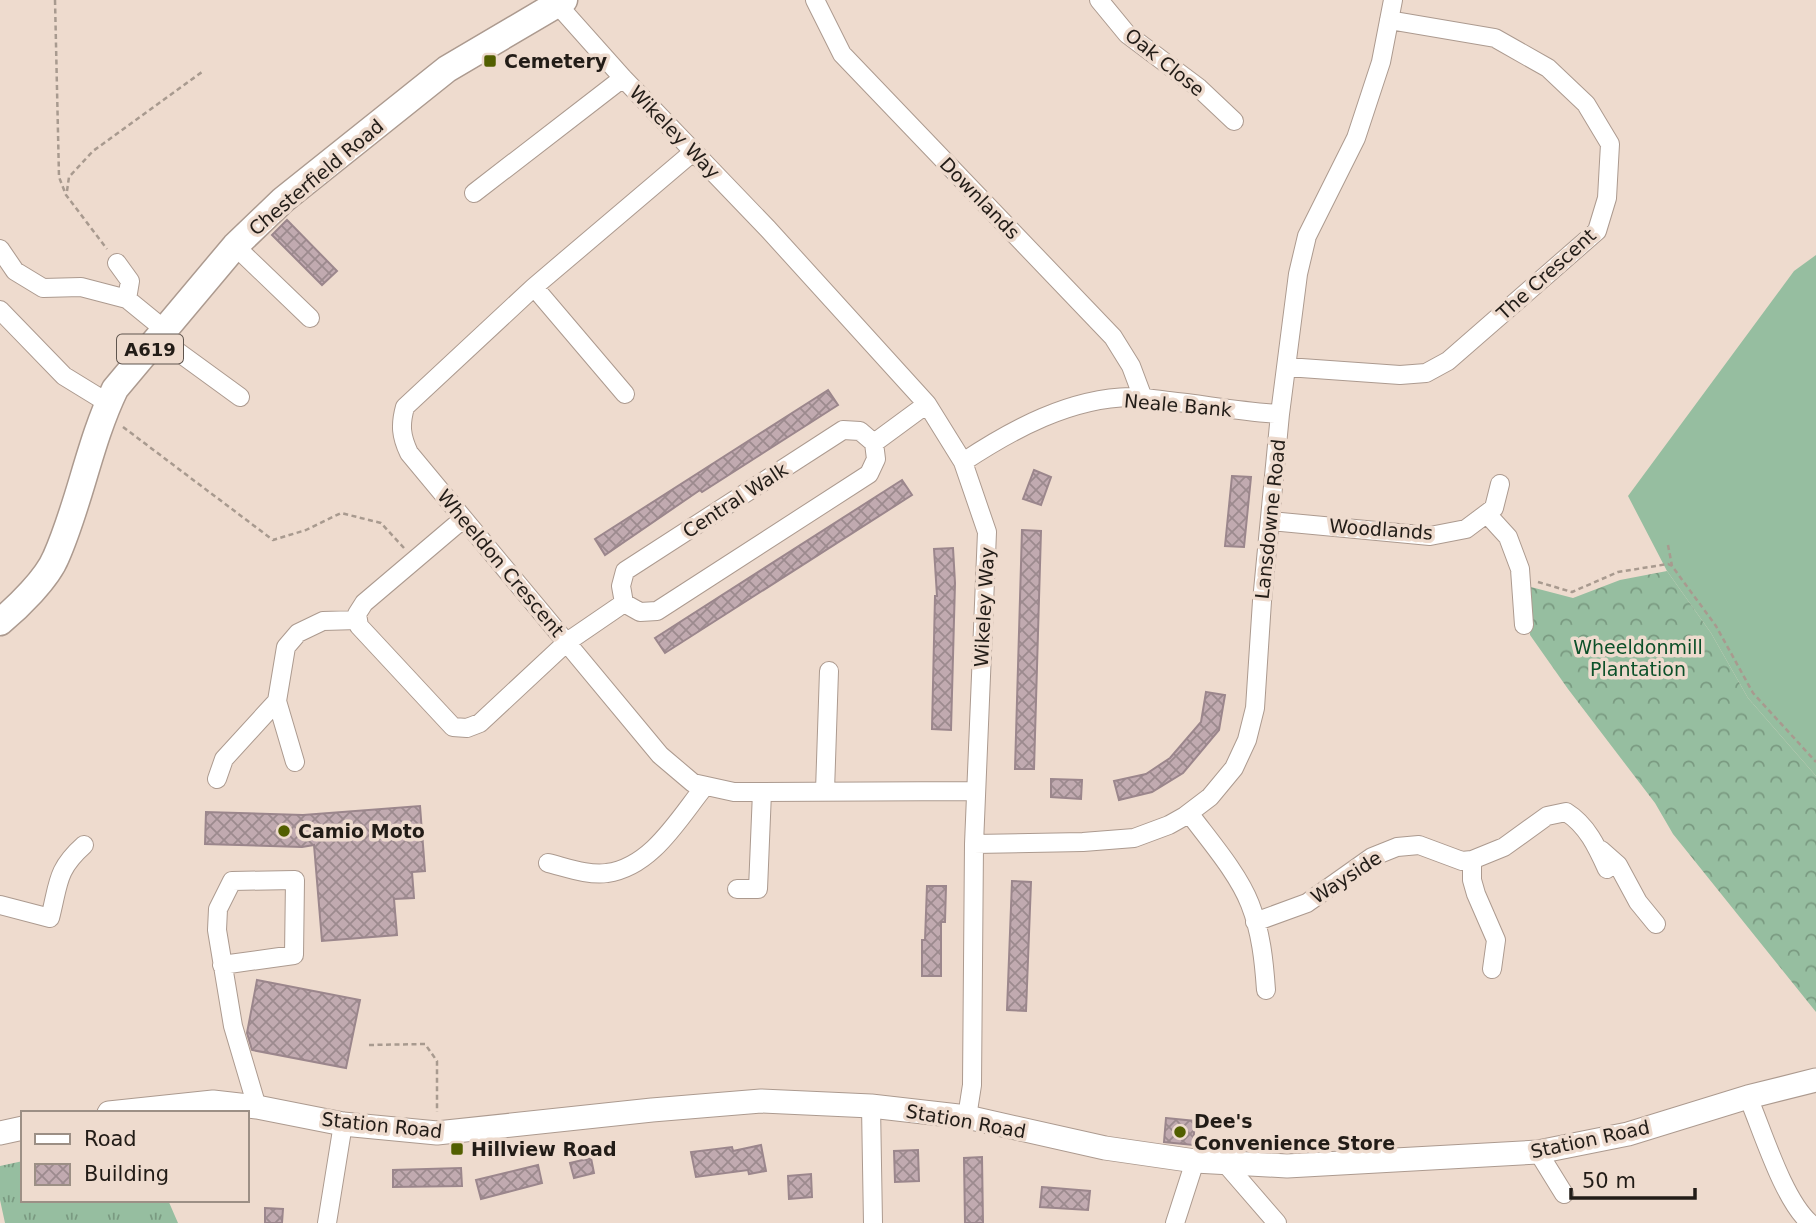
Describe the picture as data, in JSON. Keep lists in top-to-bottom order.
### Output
{
  "streets": {
    "highway": ["Chesterfield Road", "A619"],
    "main road": ["Station Road"],
    "street": [
      "Oak Close",
      "Wikeley Way",
      "Downlands",
      "The Crescent",
      "Neale Bank",
      "Central Walk",
      "Lansdowne Road",
      "Woodlands",
      "Wheeldon Crescent",
      "Wayside"
    ]
  },
  "crossings": [
    ["Wikeley Way", "Chesterfield Road"],
    ["Wikeley Way", "Neale Bank"],
    ["Wikeley Way", "Lansdowne Road"],
    ["Wikeley Way", "Wheeldon Crescent"],
    ["Wikeley Way", "Station Road"],
    ["Downlands", "Neale Bank"],
    ["The Crescent", "Lansdowne Road"],
    ["Neale Bank", "Lansdowne Road"],
    ["Lansdowne Road", "Woodlands"]
  ],
  "parks": ["Wheeldonmill Plantation"],
  "places": {
    "transit": ["Cemetery", "Hillview Road"],
    "other": ["Camio Moto", "Dee's Convenience Store"]
  },
  "legend": ["Road", "Building"],
  "scale_bar": "50 m"
}
